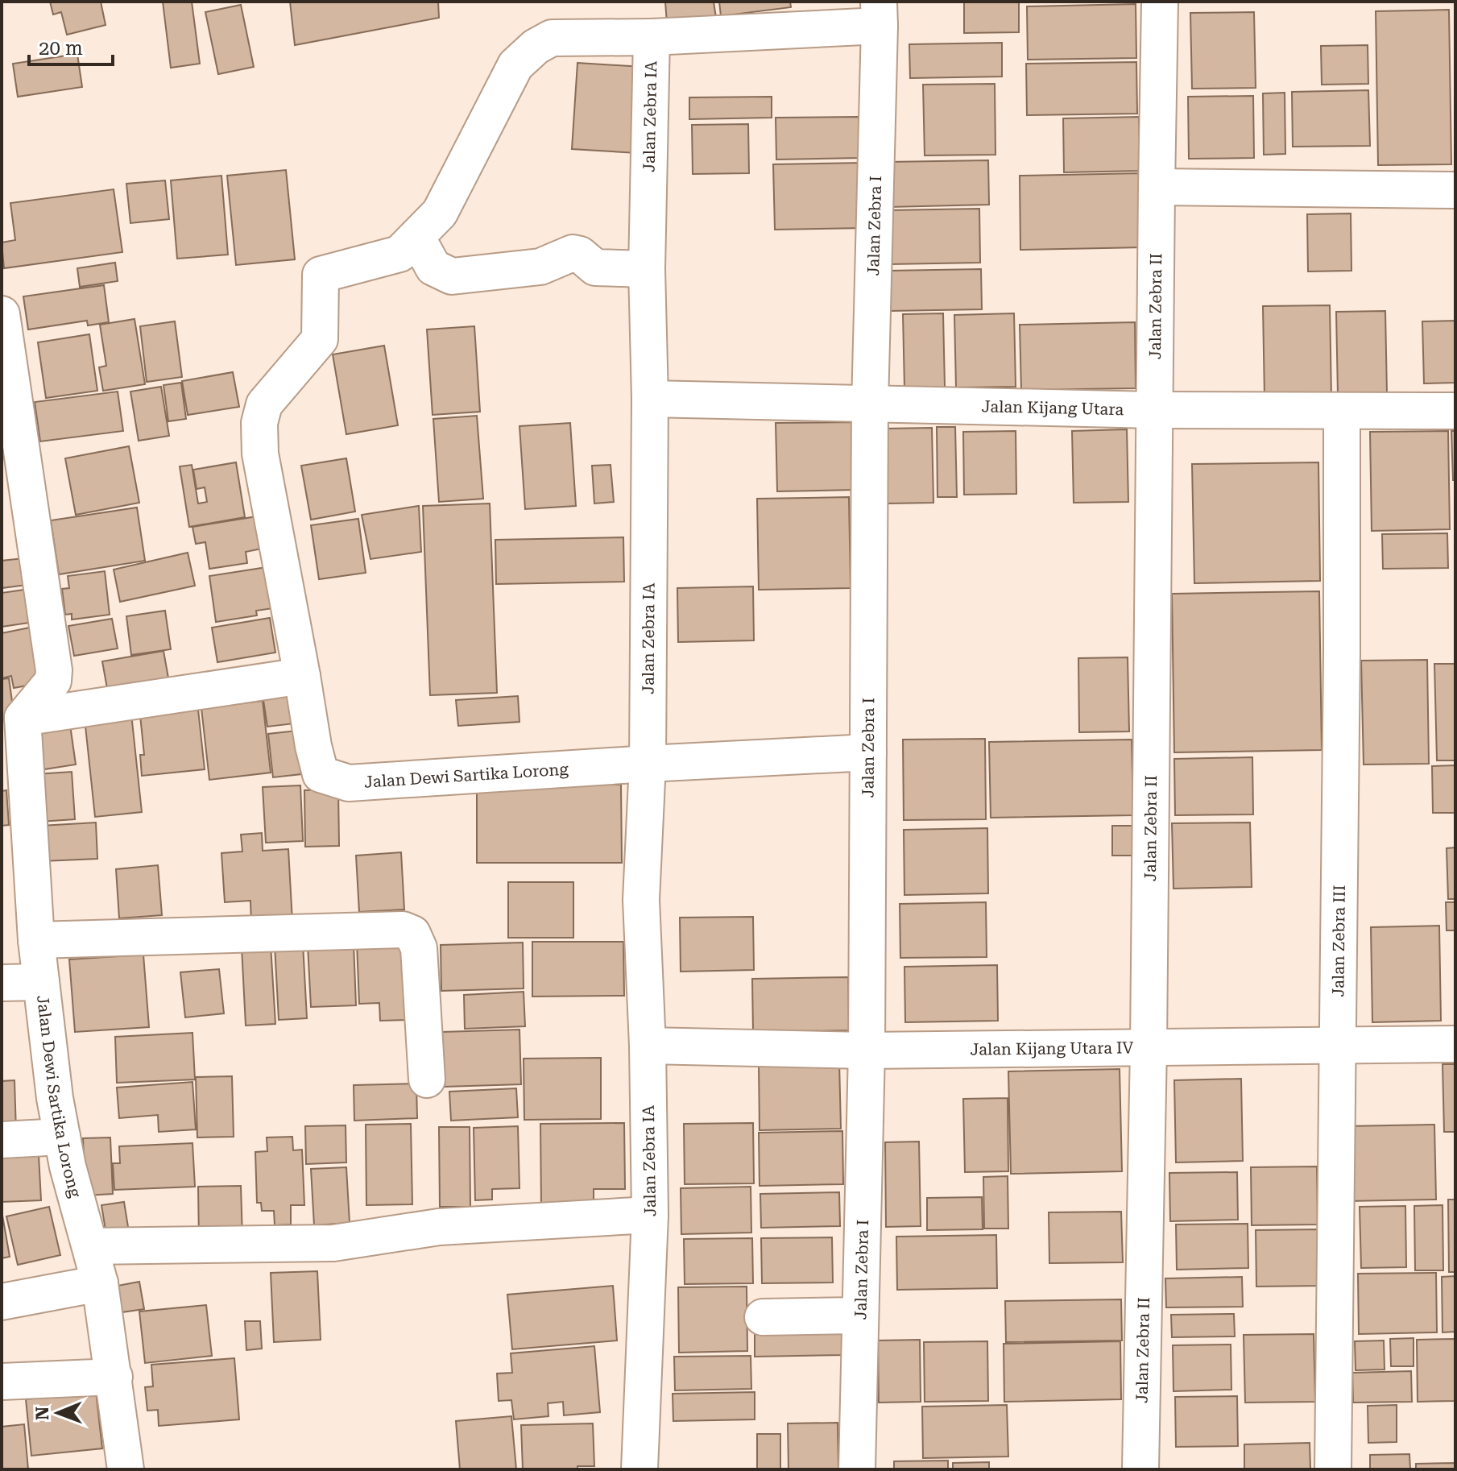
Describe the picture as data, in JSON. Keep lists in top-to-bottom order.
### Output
{
  "streets": {
    "street": [
      "Jalan Zebra IA",
      "Jalan Zebra I",
      "Jalan Zebra II",
      "Jalan Kijang Utara",
      "Jalan Dewi Sartika Lorong",
      "Jalan Zebra III",
      "Jalan Kijang Utara IV"
    ]
  },
  "crossings": [
    ["Jalan Zebra IA", "Jalan Kijang Utara"],
    ["Jalan Zebra IA", "Jalan Dewi Sartika Lorong"],
    ["Jalan Zebra IA", "Jalan Kijang Utara IV"],
    ["Jalan Zebra I", "Jalan Kijang Utara"],
    ["Jalan Zebra I", "Jalan Kijang Utara IV"],
    ["Jalan Zebra II", "Jalan Kijang Utara"],
    ["Jalan Zebra II", "Jalan Kijang Utara IV"],
    ["Jalan Kijang Utara", "Jalan Zebra III"],
    ["Jalan Zebra III", "Jalan Kijang Utara IV"]
  ],
  "scale_bar": "20 m",
  "north": "left"
}
